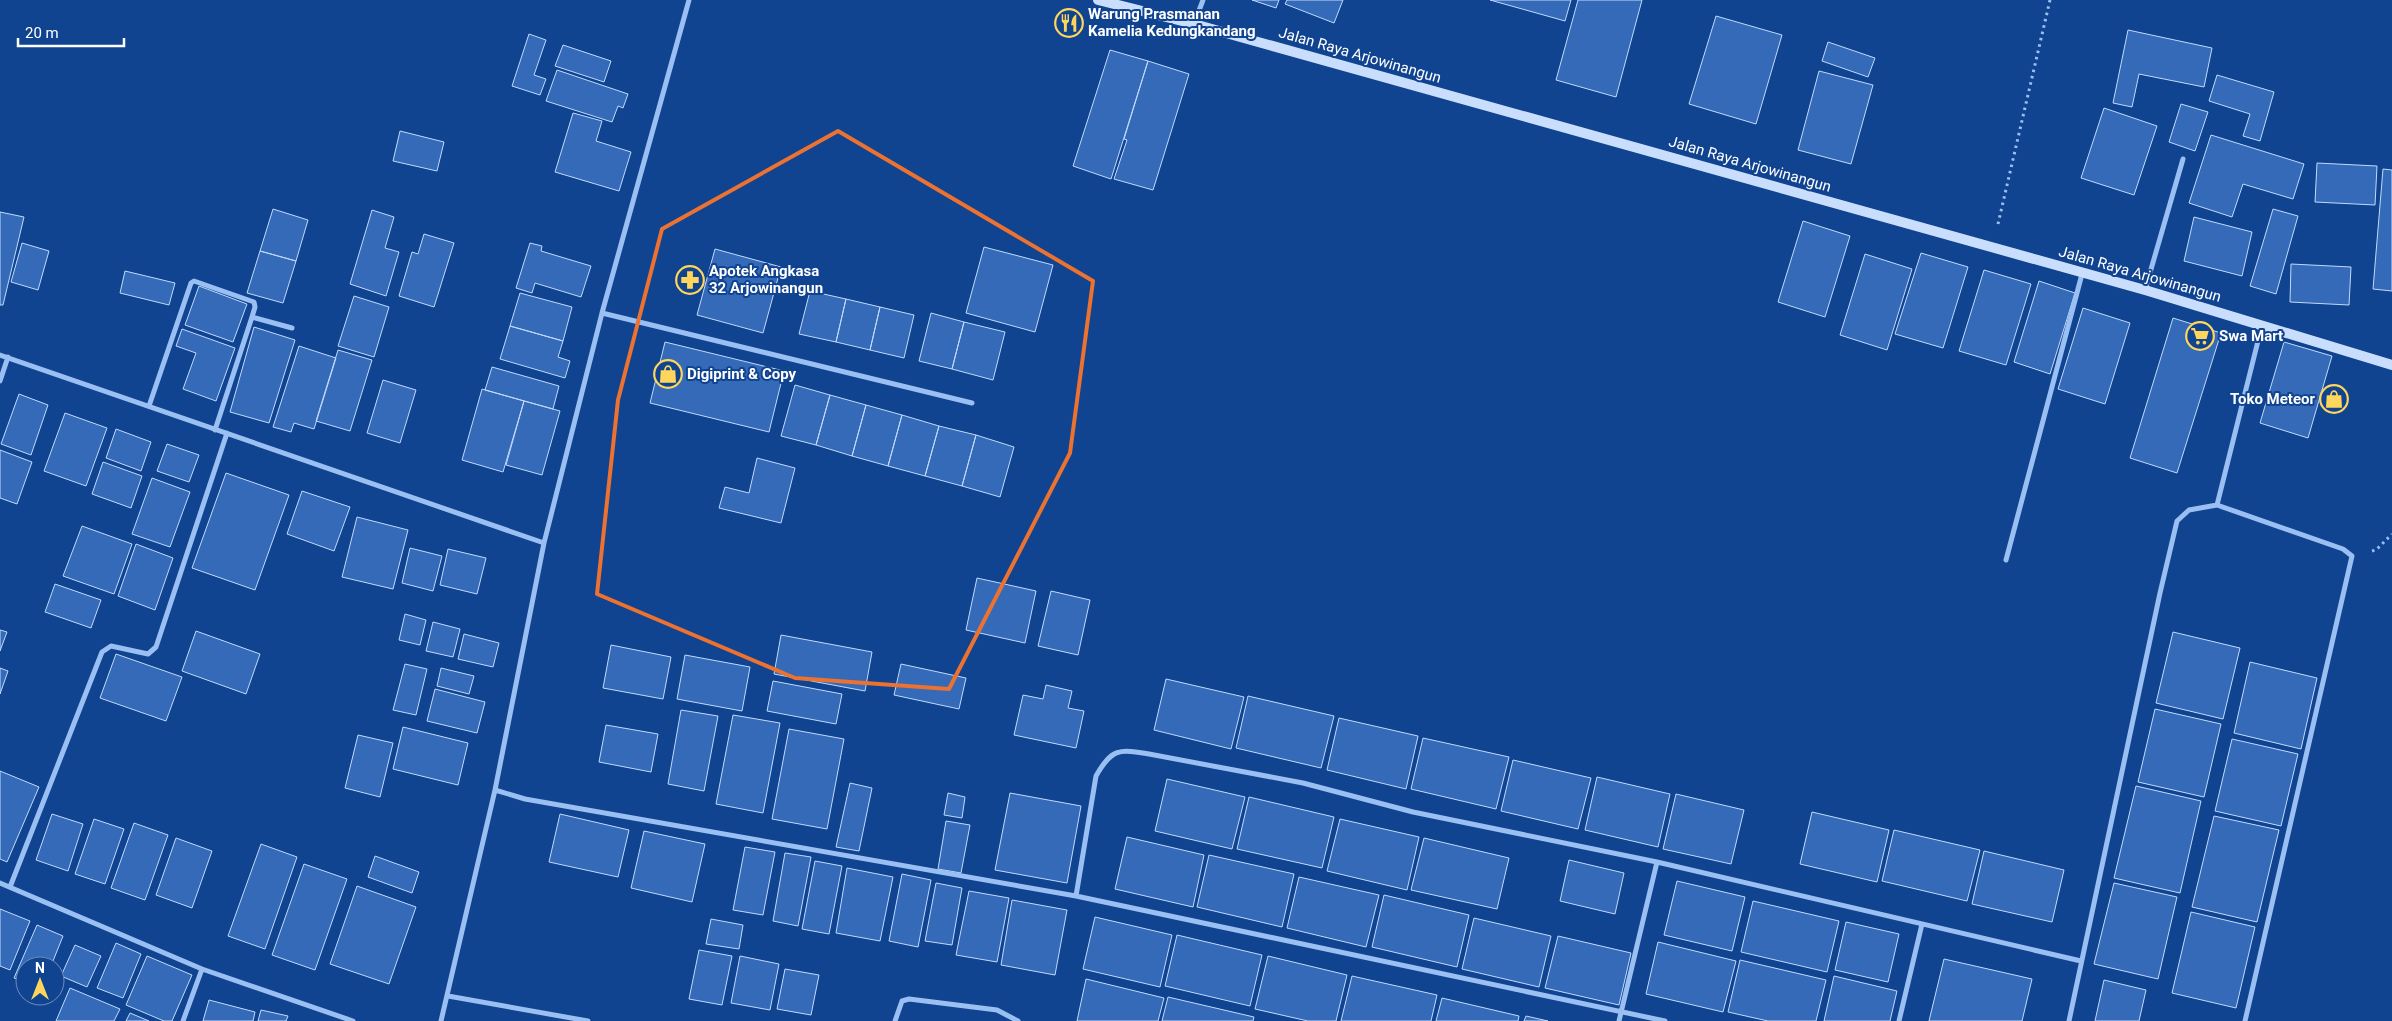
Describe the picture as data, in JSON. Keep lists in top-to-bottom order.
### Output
{
  "streets": {
    "main road": ["Jalan Raya Arjowinangun"]
  },
  "places": {
    "restaurant": ["Warung Prasmanan Kamelia Kedungkandang"],
    "pharmacy": ["Apotek Angkasa 32 Arjowinangun"],
    "supermarket": ["Swa Mart"],
    "shop": ["Digiprint & Copy", "Toko Meteor"]
  },
  "scale_bar": "20 m",
  "north": "top"
}
